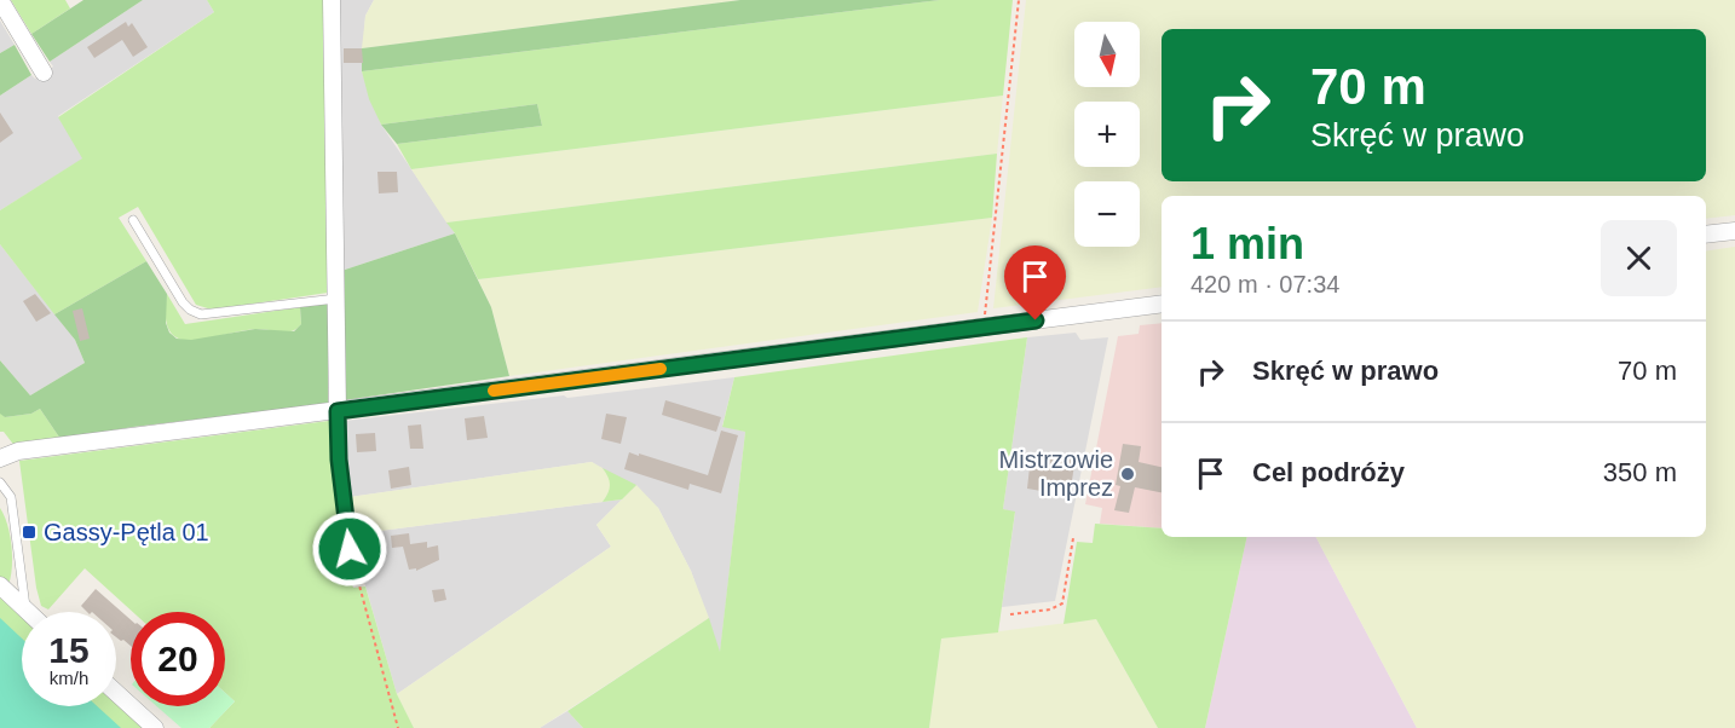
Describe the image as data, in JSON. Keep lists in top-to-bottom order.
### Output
{
  "places": {
    "other": ["Mistrzowie Imprez"],
    "transit": ["Gassy-Pętla 01"]
  },
  "north": "bottom",
  "page": {
    "map_buttons": ["+", "−"],
    "turn": ["70 m", "Skręć w prawo"],
    "heading": ["1 min", "420 m · 07:34"],
    "list": [
      {
        "name": "Skręć w prawo",
        "value": "70 m"
      },
      {
        "name": "Cel podróży",
        "value": "350 m"
      }
    ],
    "speed": "15 km/h",
    "limit": "20"
  }
}
